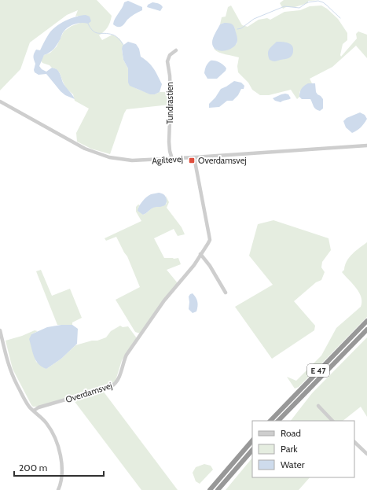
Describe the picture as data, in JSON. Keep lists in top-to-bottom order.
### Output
{
  "streets": {
    "highway": ["E 47"],
    "street": ["Tundrastien", "Agiltevej", "Overdamsvej"]
  },
  "crossings": [
    ["Tundrastien", "Agiltevej"],
    ["Agiltevej", "Overdamsvej"]
  ],
  "places": {
    "transit": ["Overdamsvej"]
  },
  "legend": ["Road", "Park", "Water"],
  "scale_bar": "200 m"
}
